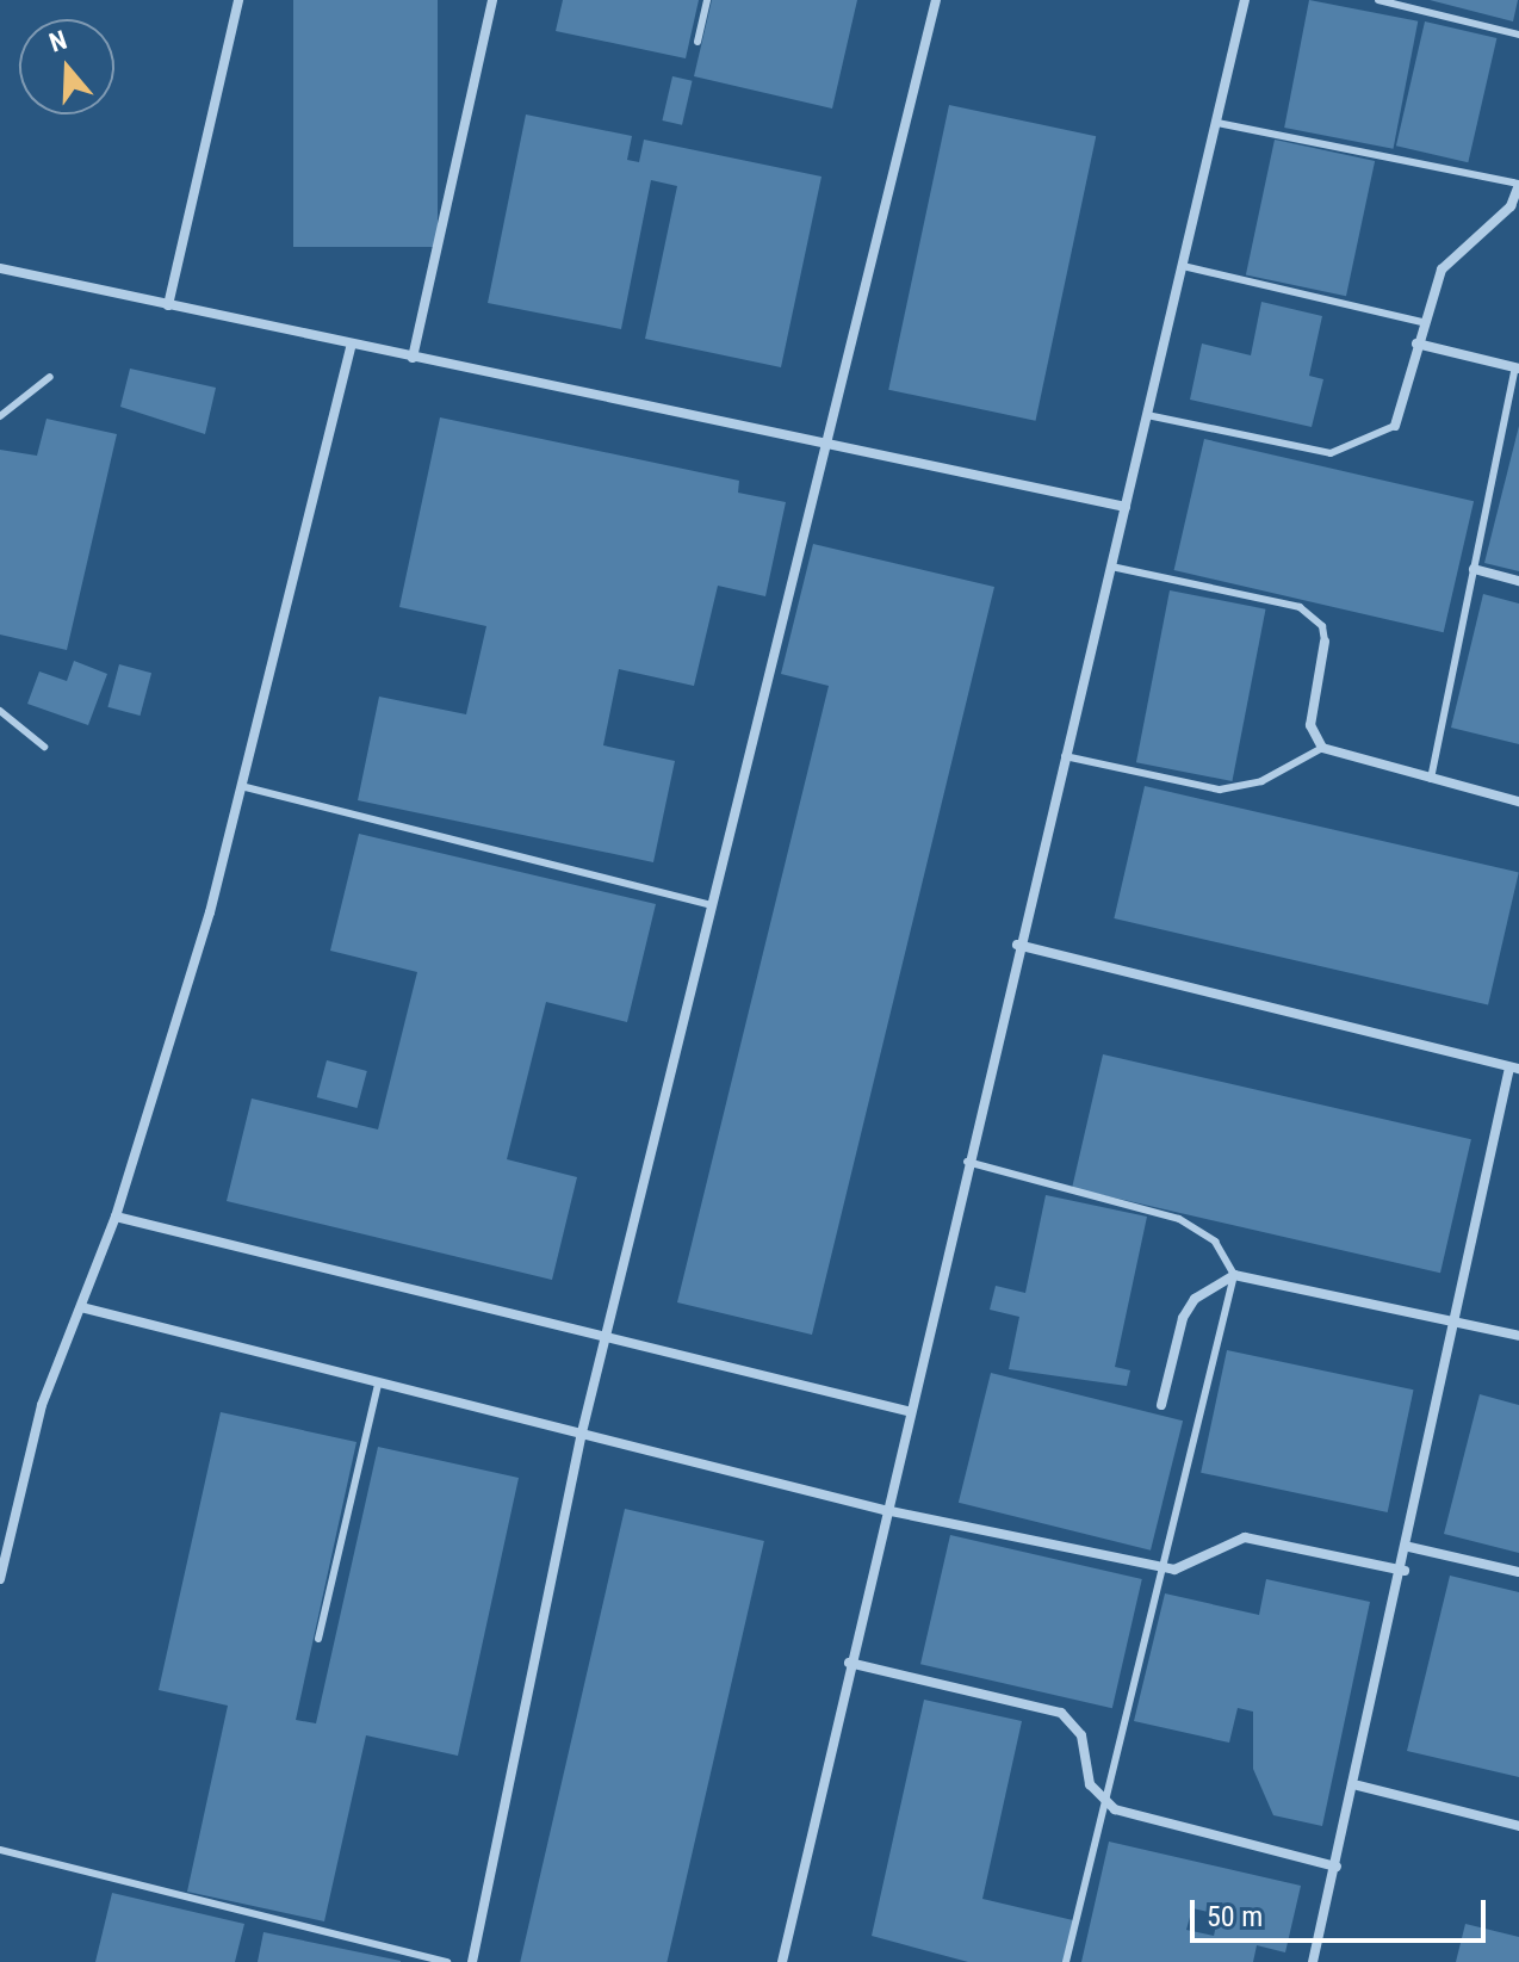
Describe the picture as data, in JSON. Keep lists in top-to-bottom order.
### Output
{
  "scale_bar": "50 m",
  "north": "top"
}
